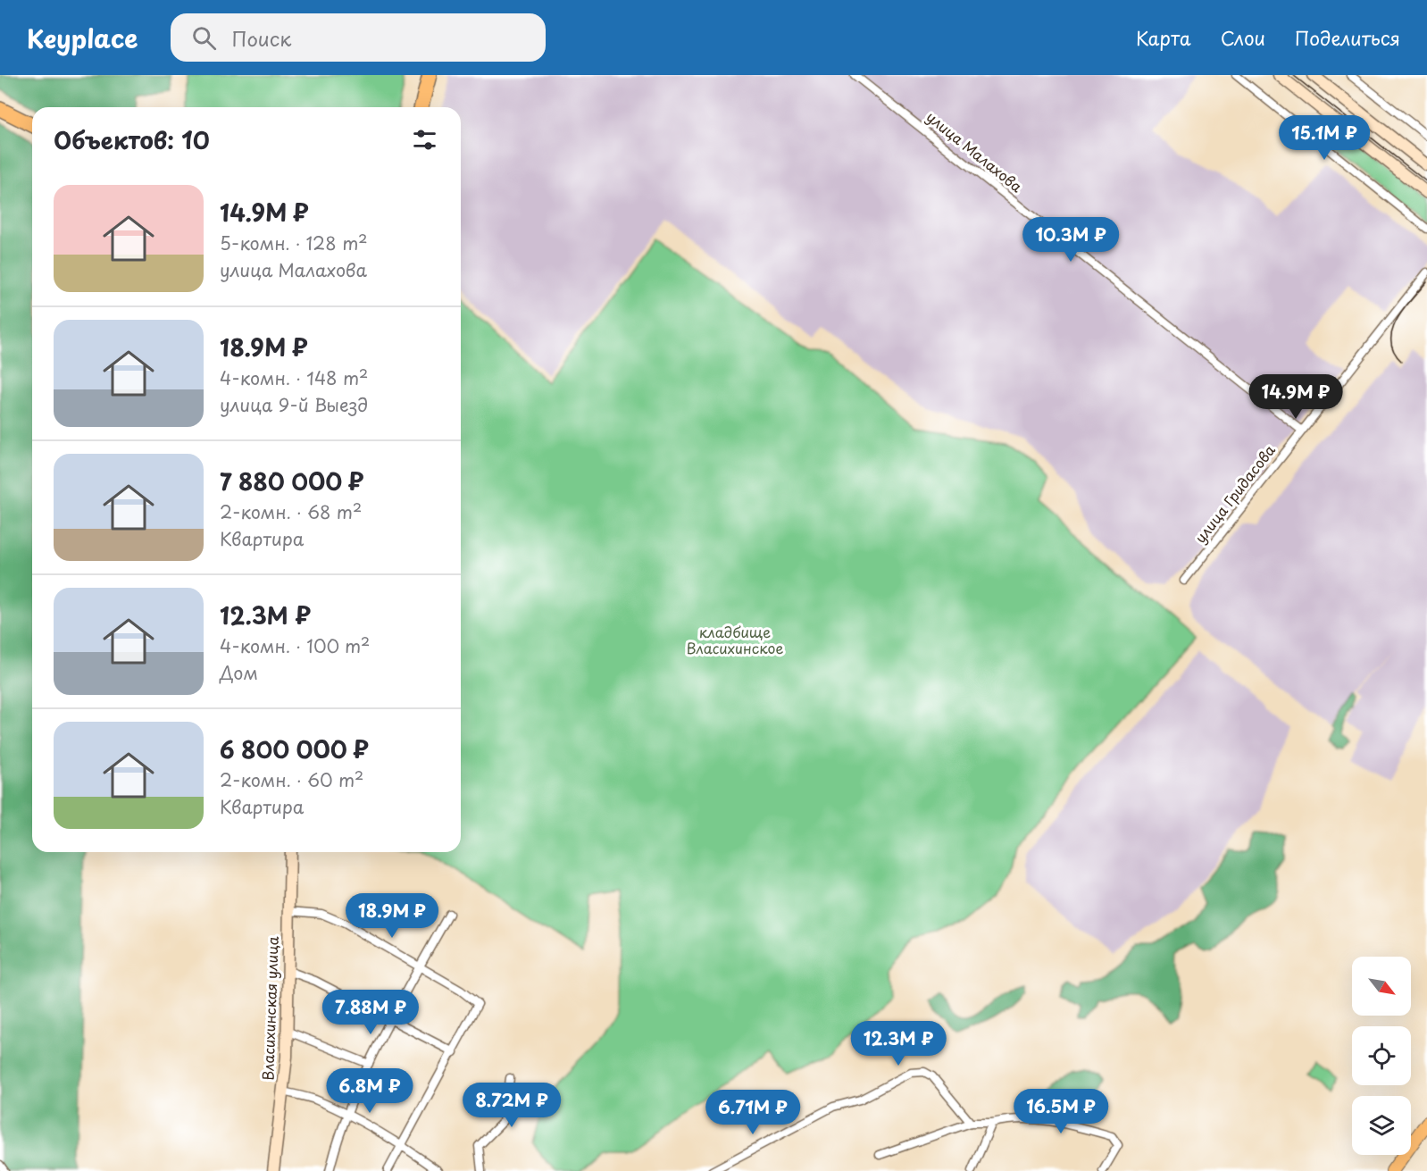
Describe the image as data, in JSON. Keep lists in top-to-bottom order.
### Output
{
  "streets": {
    "main road": ["Власихинская улица"],
    "street": ["улица Малахова", "улица Гридасова"]
  },
  "crossings": [
    ["улица Малахова", "улица Гридасова"]
  ],
  "parks": ["кладбище Власихинское"],
  "north": "bottom right",
  "page": {
    "header": "Keyplace",
    "search": "Поиск",
    "nav": ["Карта", "Слои", "Поделиться"],
    "heading": "Объектов: 10",
    "price": [
      "15.1M ₽",
      "10.3M ₽",
      "14.9M ₽",
      "18.9M ₽",
      "7.88M ₽",
      "12.3M ₽",
      "6.8M ₽",
      "8.72M ₽",
      "16.5M ₽",
      "6.71M ₽"
    ],
    "list": [
      {
        "name": "14.9M ₽",
        "note": "5-комн. · 128 m² · улица Малахова"
      },
      {
        "name": "18.9M ₽",
        "note": "4-комн. · 148 m² · улица 9-й Выезд"
      },
      {
        "name": "7 880 000 ₽",
        "note": "2-комн. · 68 m² · Квартира"
      },
      {
        "name": "12.3M ₽",
        "note": "4-комн. · 100 m² · Дом"
      },
      {
        "name": "6 800 000 ₽",
        "note": "2-комн. · 60 m² · Квартира"
      }
    ]
  }
}
